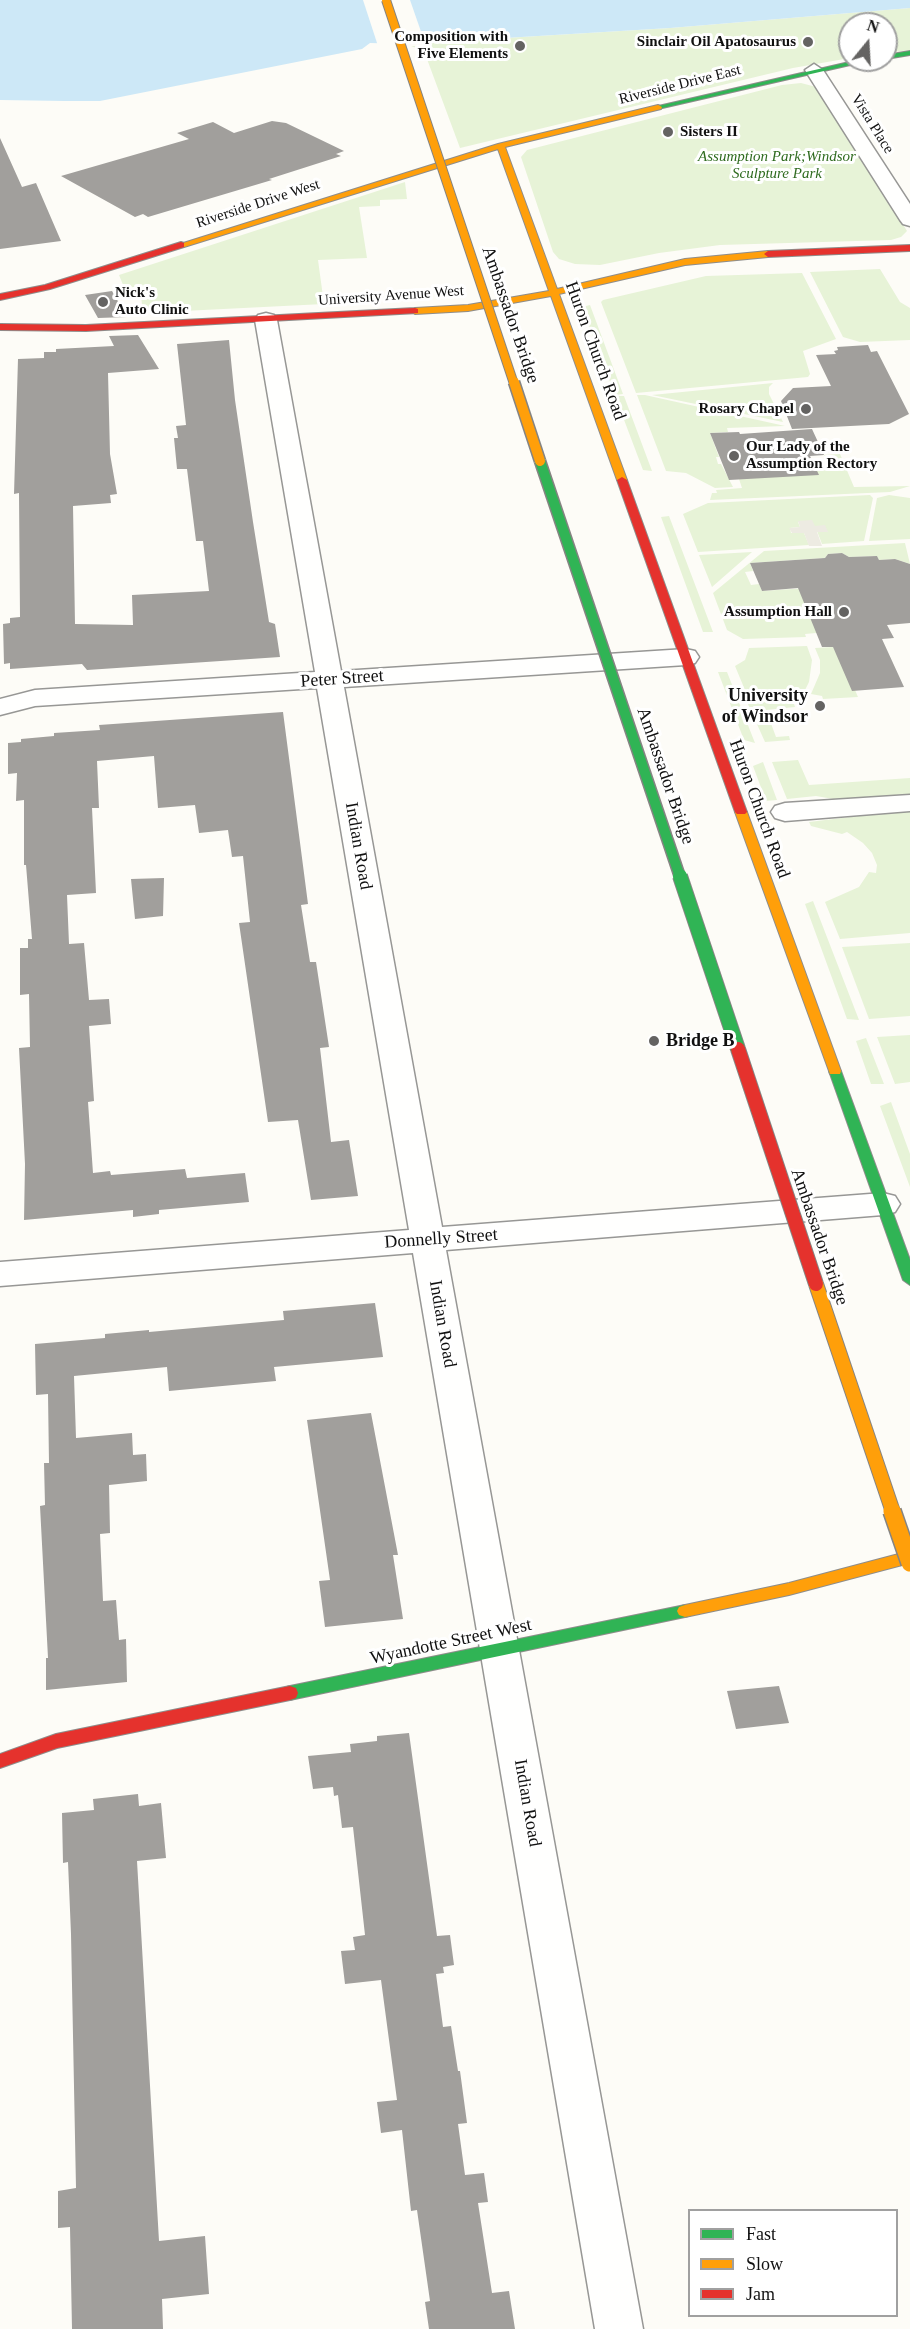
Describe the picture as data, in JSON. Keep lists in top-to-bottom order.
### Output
{
  "streets": {
    "main road": [
      "Riverside Drive East",
      "Riverside Drive West",
      "University Avenue West",
      "Ambassador Bridge",
      "Huron Church Road",
      "Wyandotte Street West"
    ],
    "street": [
      "Vista Place",
      "Peter Street",
      "Indian Road",
      "Donnelly Street"
    ]
  },
  "crossings": [
    ["Riverside Drive East", "Vista Place"],
    ["Riverside Drive East", "Riverside Drive West"],
    ["Riverside Drive East", "Huron Church Road"],
    ["Riverside Drive West", "Huron Church Road"],
    ["University Avenue West", "Huron Church Road"],
    ["University Avenue West", "Indian Road"],
    ["Huron Church Road", "Peter Street"],
    ["Huron Church Road", "Donnelly Street"],
    ["Peter Street", "Indian Road"],
    ["Indian Road", "Donnelly Street"],
    ["Indian Road", "Wyandotte Street West"]
  ],
  "parks": ["Assumption Park;Windsor Sculpture Park"],
  "places": [
    "Sinclair Oil Apatosaurus",
    "Composition with Five Elements",
    "Sisters II",
    "Nick's Auto Clinic",
    "Rosary Chapel",
    "Our Lady of the Assumption Rectory",
    "Assumption Hall",
    "University of Windsor",
    "Bridge B"
  ],
  "legend": ["Fast", "Slow", "Jam"],
  "north": "top"
}
